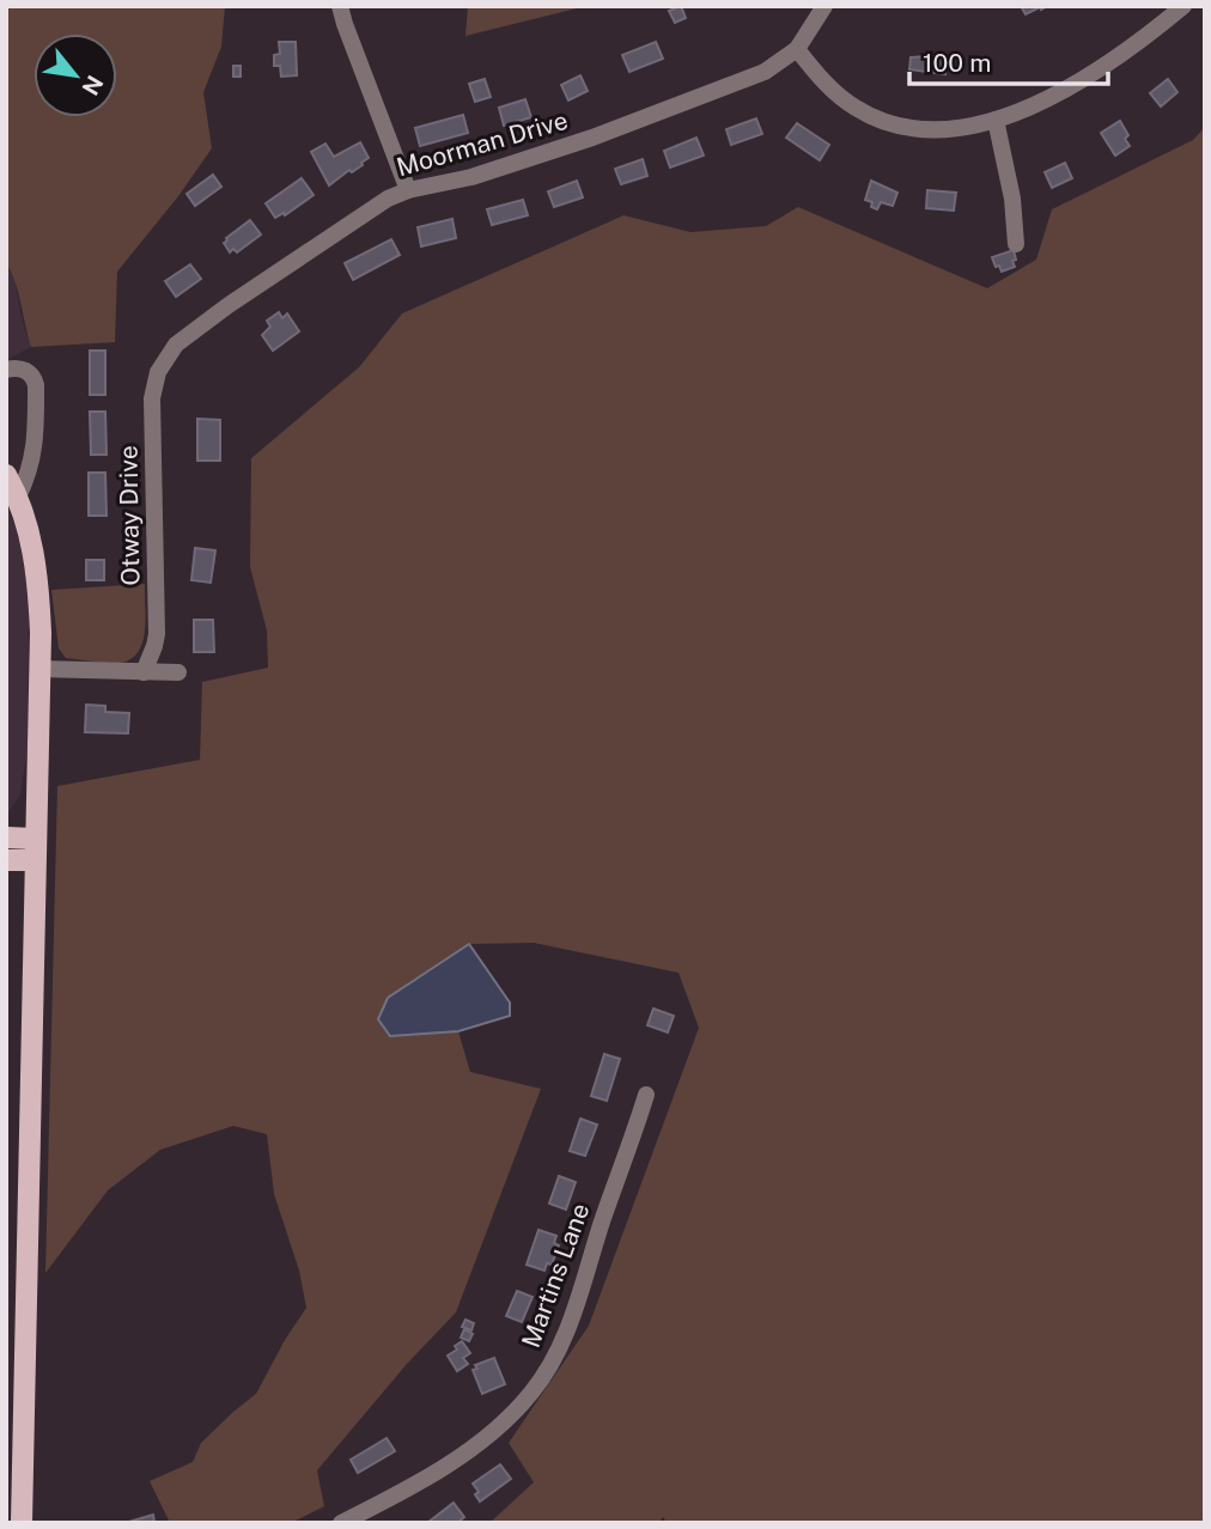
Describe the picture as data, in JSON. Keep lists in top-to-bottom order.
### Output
{
  "streets": {
    "street": ["Moorman Drive", "Otway Drive", "Martins Lane"]
  },
  "crossings": [
    ["Moorman Drive", "Otway Drive"]
  ],
  "scale_bar": "100 m",
  "north": "bottom right"
}
